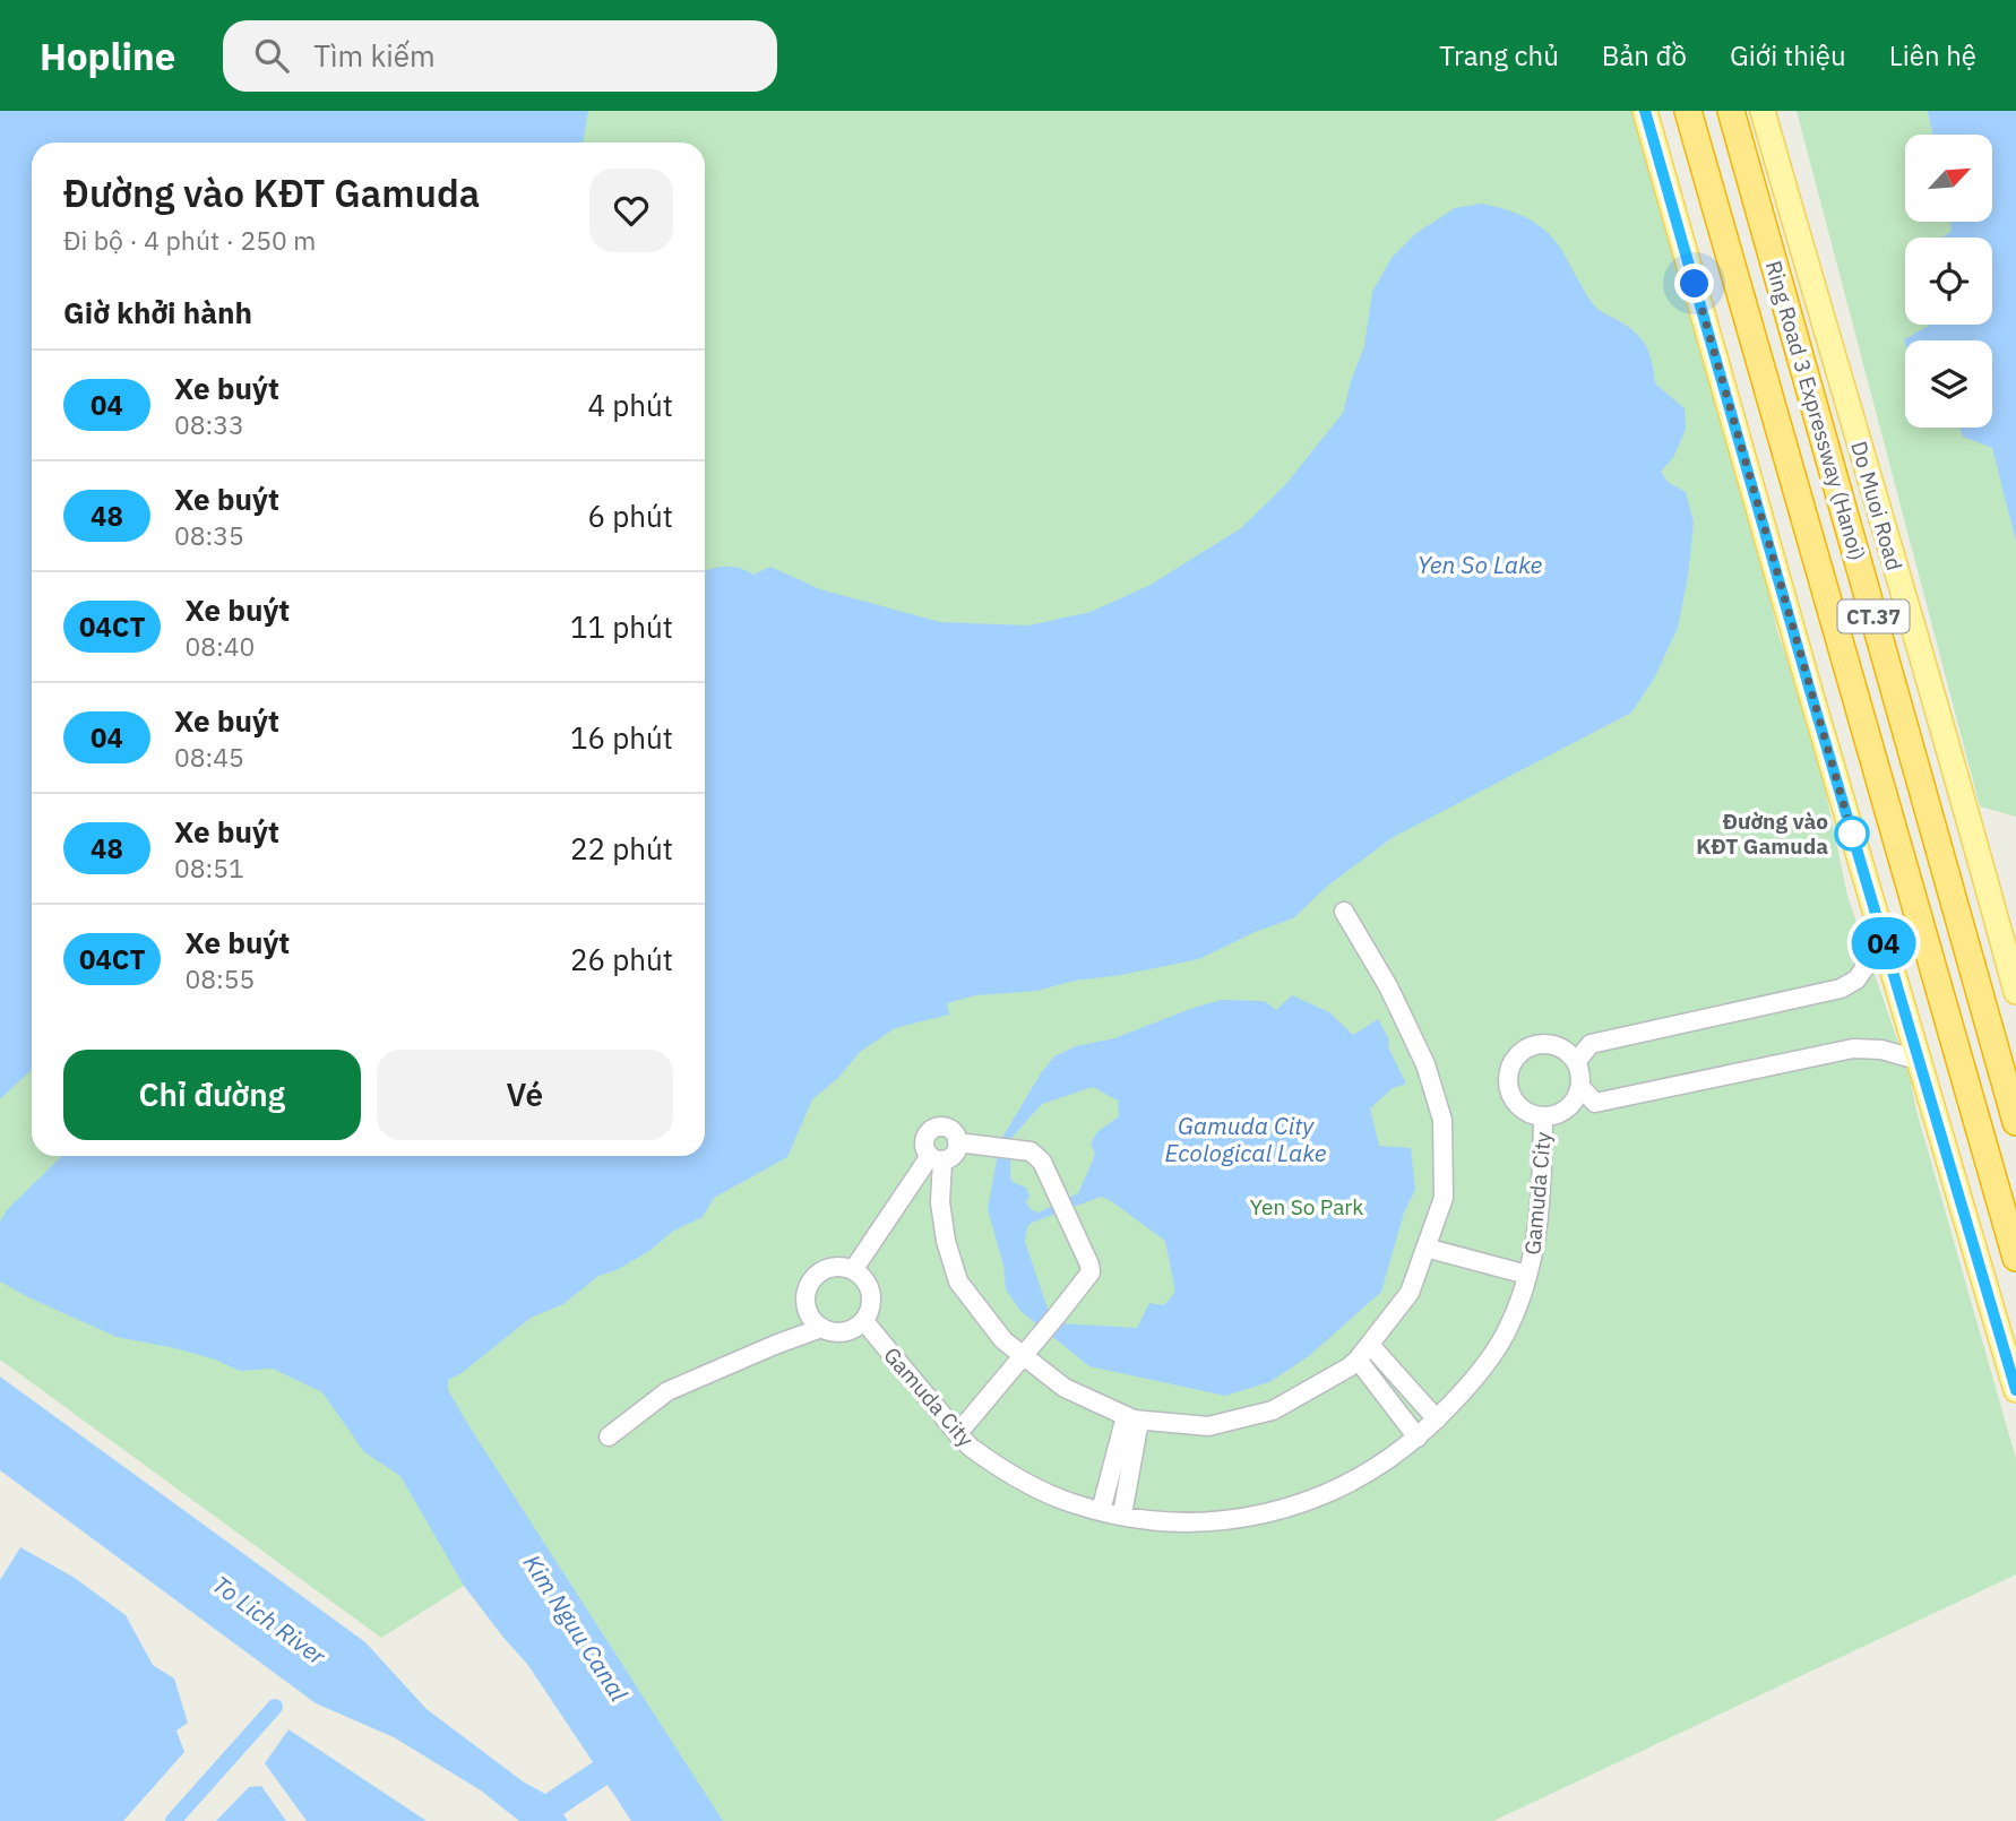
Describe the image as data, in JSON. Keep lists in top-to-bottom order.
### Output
{
  "streets": {
    "highway": ["Ring Road 3 Expressway (Hanoi)", "CT.37"],
    "main road": ["Do Muoi Road"],
    "street": ["Gamuda City"]
  },
  "water": [
    "Yen So Lake",
    "Gamuda City Ecological Lake",
    "To Lich River",
    "Kim Nguu Canal"
  ],
  "parks": ["Yen So Park"],
  "places": ["Đường vào KĐT Gamuda"],
  "lines": ["bus line 04"],
  "north": "top right",
  "page": {
    "header": "Hopline",
    "search": "Tìm kiếm",
    "nav": [
      "Trang chủ",
      "Bản đồ",
      "Giới thiệu",
      "Liên hệ"
    ],
    "on_map": "04",
    "heading": [
      ["Đường vào KĐT Gamuda", "Đi bộ · 4 phút · 250 m"],
      "Giờ khởi hành"
    ],
    "list": [
      {
        "mark": "04",
        "name": "Xe buýt",
        "note": "08:33",
        "value": "4 phút"
      },
      {
        "mark": "48",
        "name": "Xe buýt",
        "note": "08:35",
        "value": "6 phút"
      },
      {
        "mark": "04CT",
        "name": "Xe buýt",
        "note": "08:40",
        "value": "11 phút"
      },
      {
        "mark": "04",
        "name": "Xe buýt",
        "note": "08:45",
        "value": "16 phút"
      },
      {
        "mark": "48",
        "name": "Xe buýt",
        "note": "08:51",
        "value": "22 phút"
      },
      {
        "mark": "04CT",
        "name": "Xe buýt",
        "note": "08:55",
        "value": "26 phút"
      }
    ],
    "buttons": ["Chỉ đường", "Vé"]
  }
}
